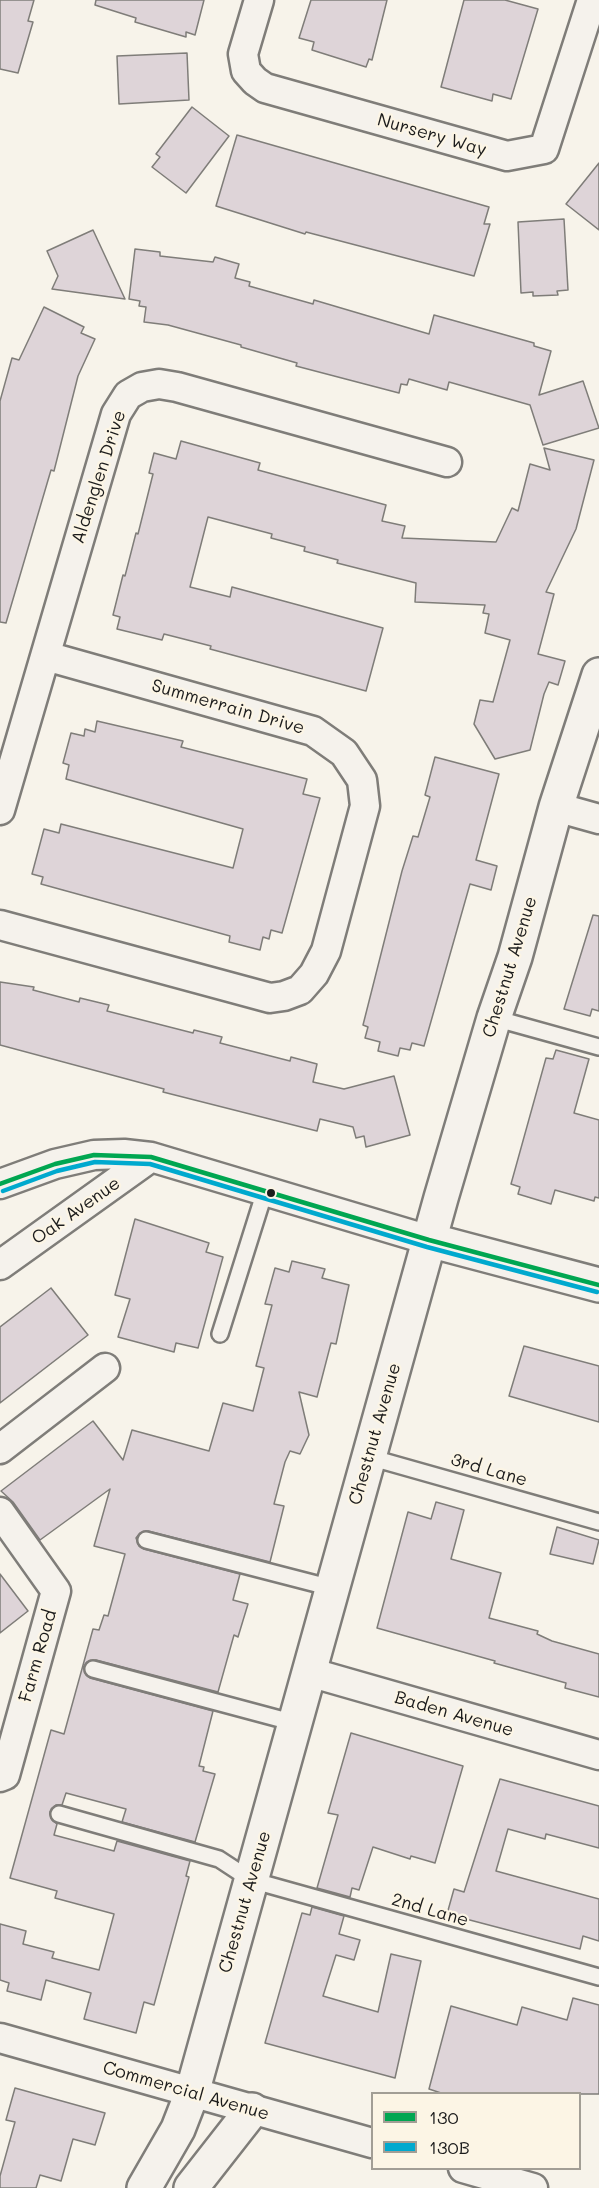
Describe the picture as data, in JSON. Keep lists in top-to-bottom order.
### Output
{
  "streets": {
    "main road": ["Chestnut Avenue"],
    "street": [
      "Nursery Way",
      "Aldenglen Drive",
      "Summerrain Drive",
      "Oak Avenue",
      "Farm Road",
      "Baden Avenue",
      "Commercial Avenue"
    ],
    "lane": ["3rd Lane", "2nd Lane"]
  },
  "crossings": [
    ["Aldenglen Drive", "Summerrain Drive"],
    ["Chestnut Avenue", "3rd Lane"],
    ["Chestnut Avenue", "Baden Avenue"],
    ["Chestnut Avenue", "2nd Lane"],
    ["Chestnut Avenue", "Commercial Avenue"]
  ],
  "lines": ["transit line 130", "transit line 130B"],
  "legend": ["130", "130B"]
}
